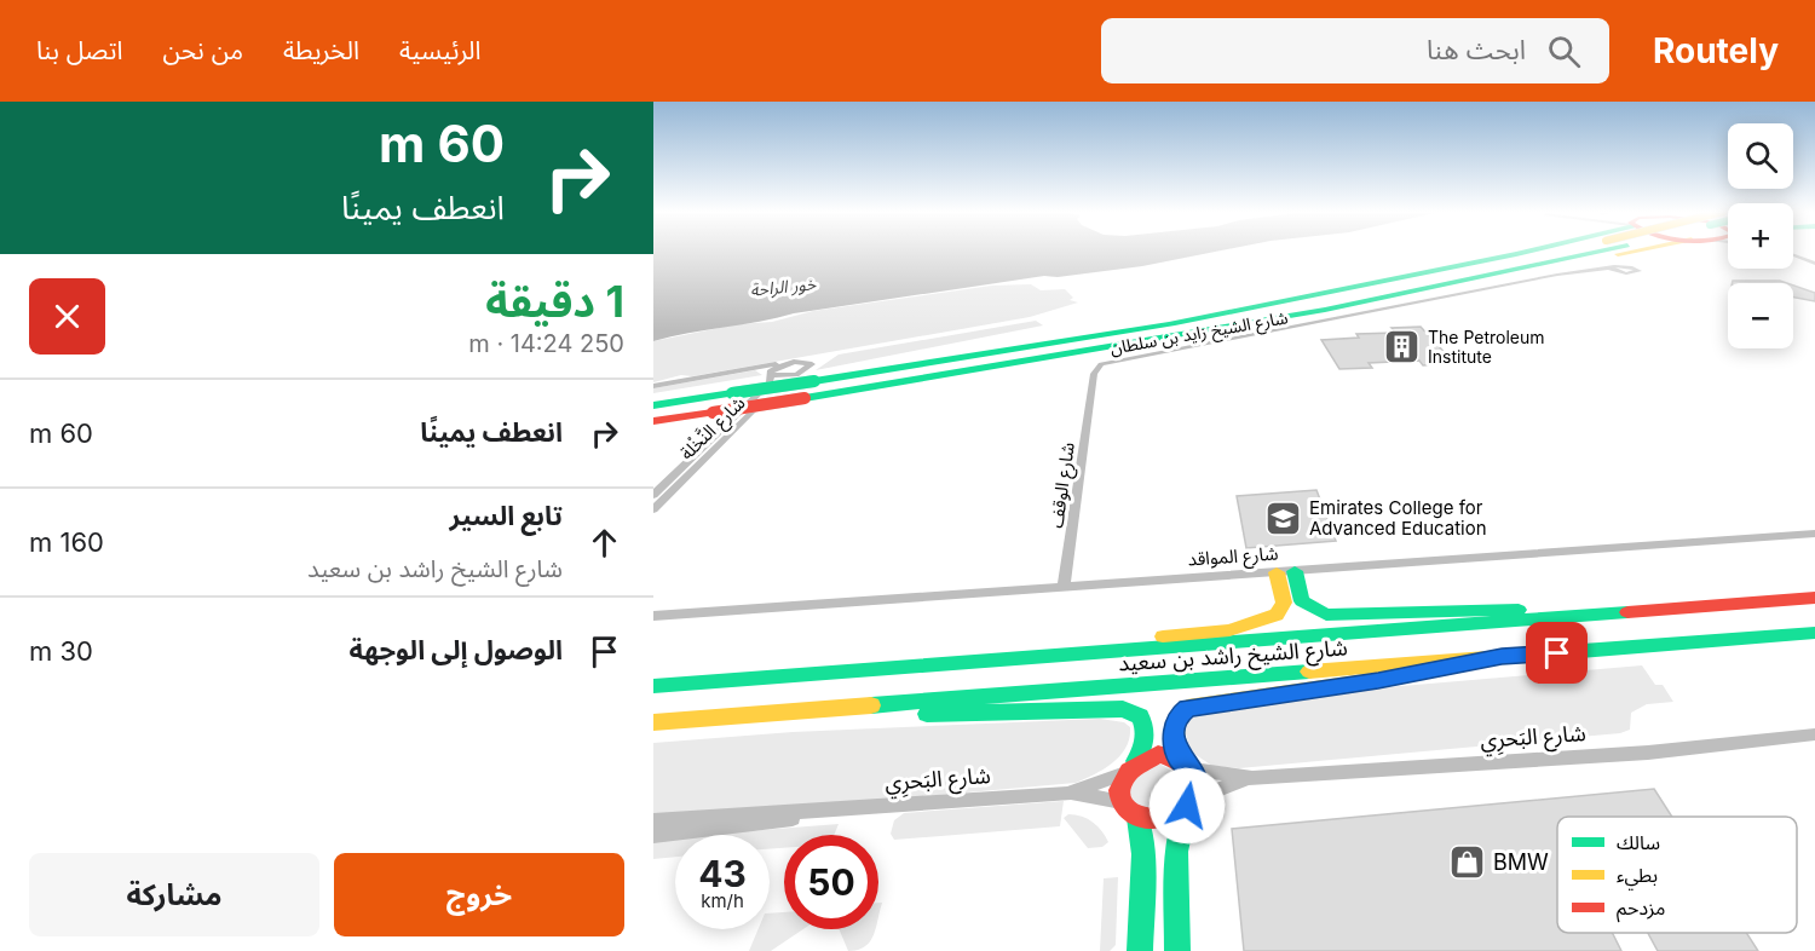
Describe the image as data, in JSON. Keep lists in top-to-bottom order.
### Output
{
  "streets": {
    "main road": ["شارع الشيخ زايد بن سلطان", "شارع الشيخ راشد بن سعيد"],
    "street": [
      "شارع النَّخْلة",
      "شارع الوقف",
      "شارع المواقد",
      "شارع البَحرِي"
    ]
  },
  "crossings": [
    ["شارع الوقف", "شارع المواقد"]
  ],
  "water": ["خور الراحة"],
  "places": {
    "building": ["The Petroleum Institute"],
    "school or university": ["Emirates College for Advanced Education"],
    "shop": ["BMW"]
  },
  "legend": ["سالك", "بطيء", "مزدحم"],
  "page": {
    "header": "Routely",
    "search": "ابحث هنا",
    "nav": [
      "الرئيسية",
      "الخريطة",
      "من نحن",
      "اتصل بنا"
    ],
    "turn": ["60 m", "انعطف يمينًا"],
    "map_buttons": ["+", "−"],
    "heading": ["1 دقيقة", "250 m · 14:24"],
    "list": [
      {
        "name": "انعطف يمينًا",
        "value": "60 m"
      },
      {
        "name": "تابع السير",
        "note": "شارع الشيخ راشد بن سعيد",
        "value": "160 m"
      },
      {
        "name": "الوصول إلى الوجهة",
        "value": "30 m"
      }
    ],
    "speed": "43 km/h",
    "limit": "50",
    "buttons": ["خروج", "مشاركة"]
  }
}
